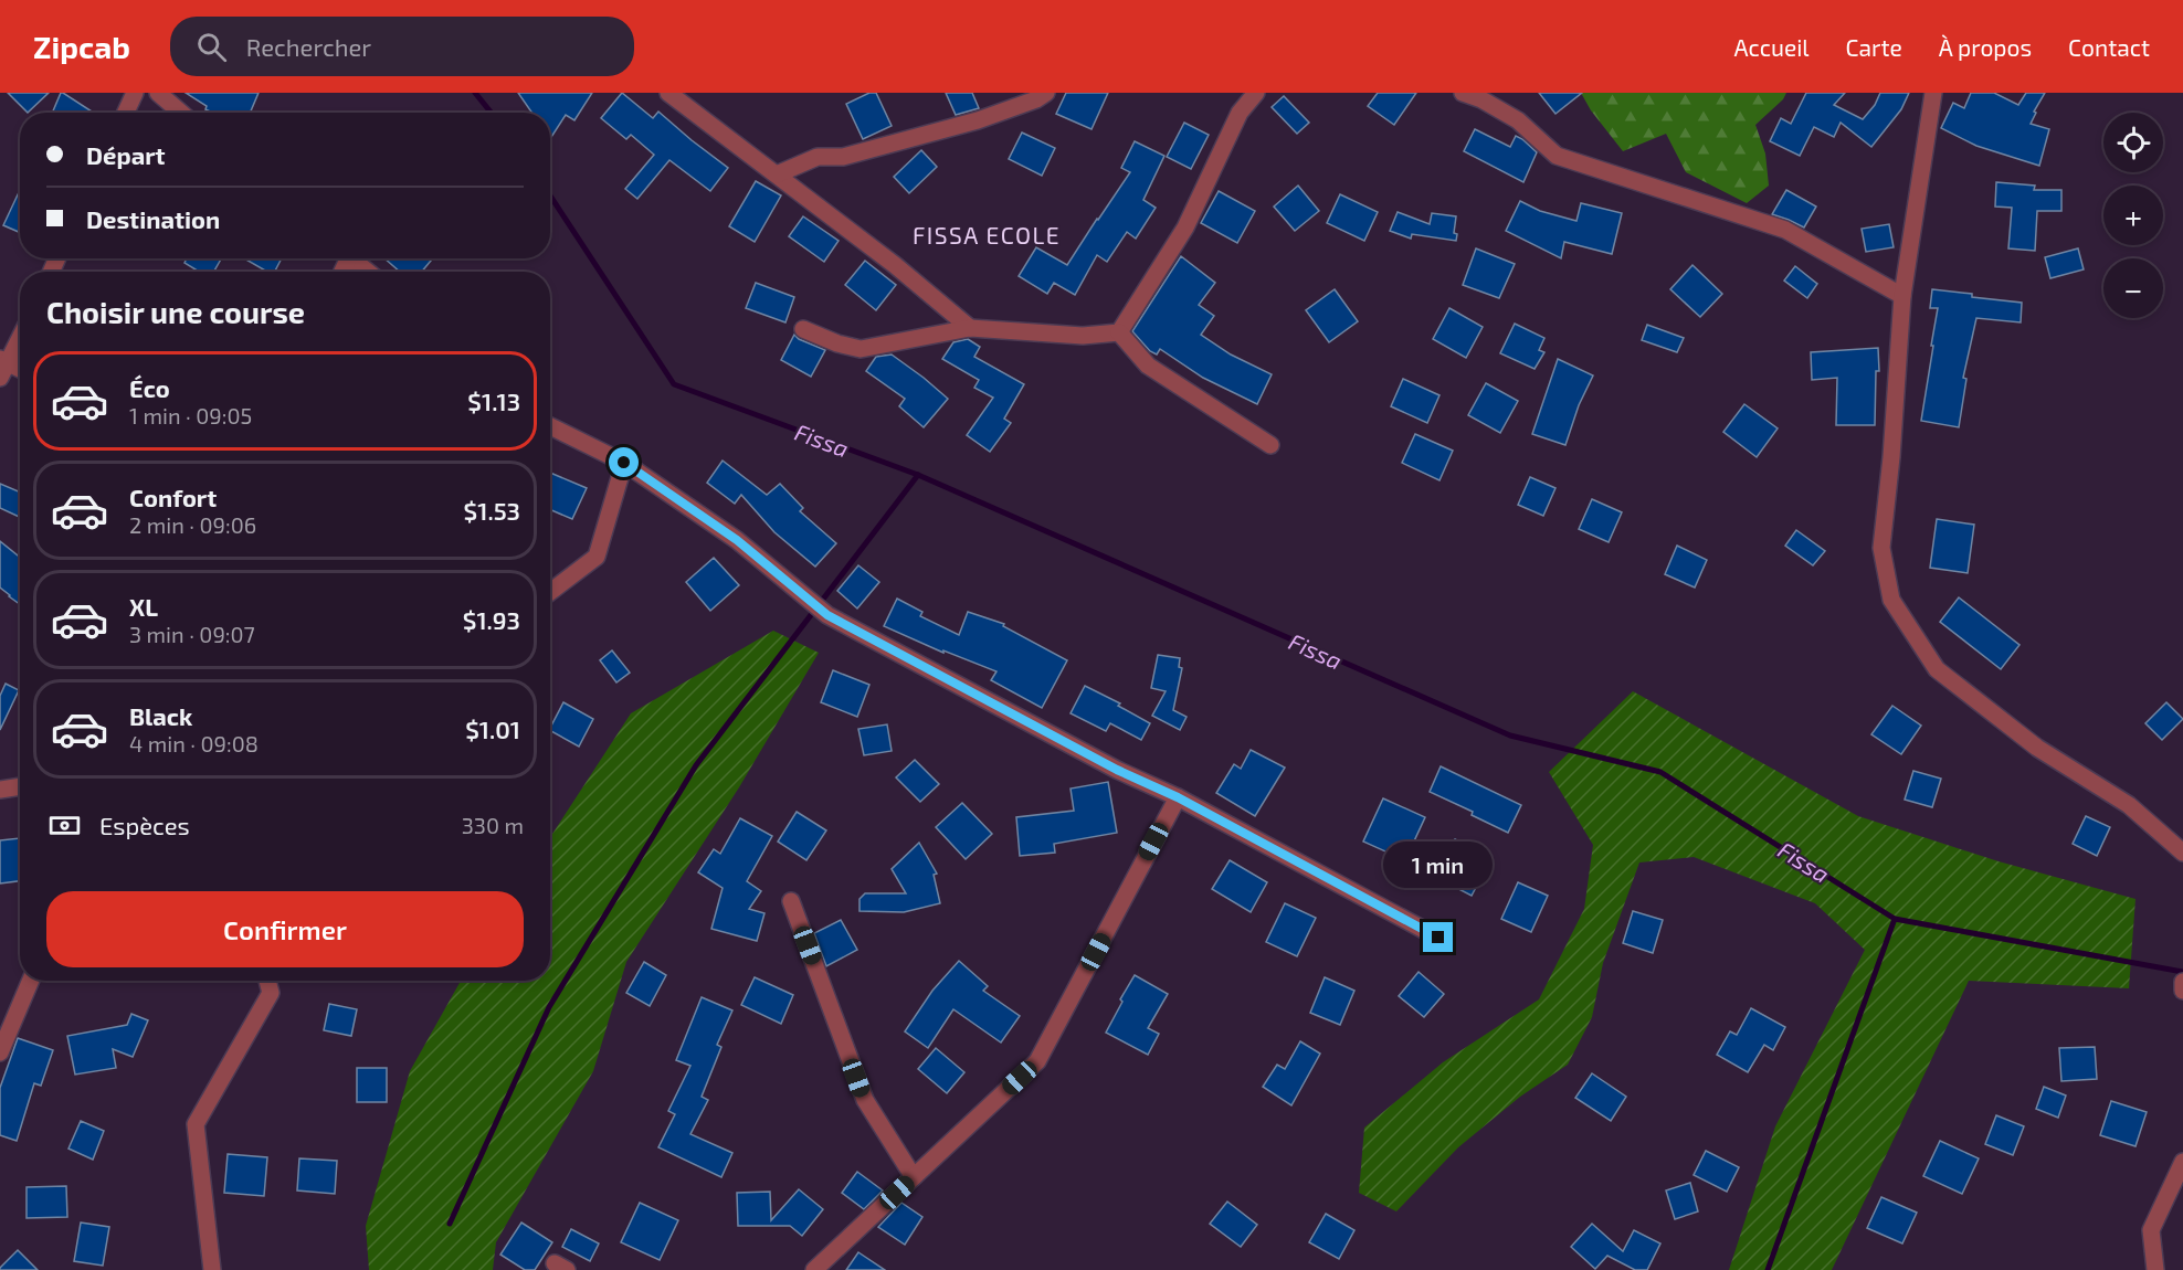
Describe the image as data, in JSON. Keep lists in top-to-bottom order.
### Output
{
  "districts": ["FISSA ECOLE"],
  "water": ["Fissa"],
  "page": {
    "header": "Zipcab",
    "search": "Rechercher",
    "nav": [
      "Accueil",
      "Carte",
      "À propos",
      "Contact"
    ],
    "map_buttons": ["+", "−"],
    "banner": ["Départ", "Destination"],
    "heading": "Choisir une course",
    "list": [
      {
        "name": "Éco",
        "note": "1 min · 09:05",
        "value": "$1.13"
      },
      {
        "name": "Confort",
        "note": "2 min · 09:06",
        "value": "$1.53"
      },
      {
        "name": "XL",
        "note": "3 min · 09:07",
        "value": "$1.93"
      },
      {
        "name": "Black",
        "note": "4 min · 09:08",
        "value": "$1.01"
      }
    ],
    "pay": ["Espèces", "330 m"],
    "bubble": "1 min",
    "buttons": "Confirmer"
  }
}
